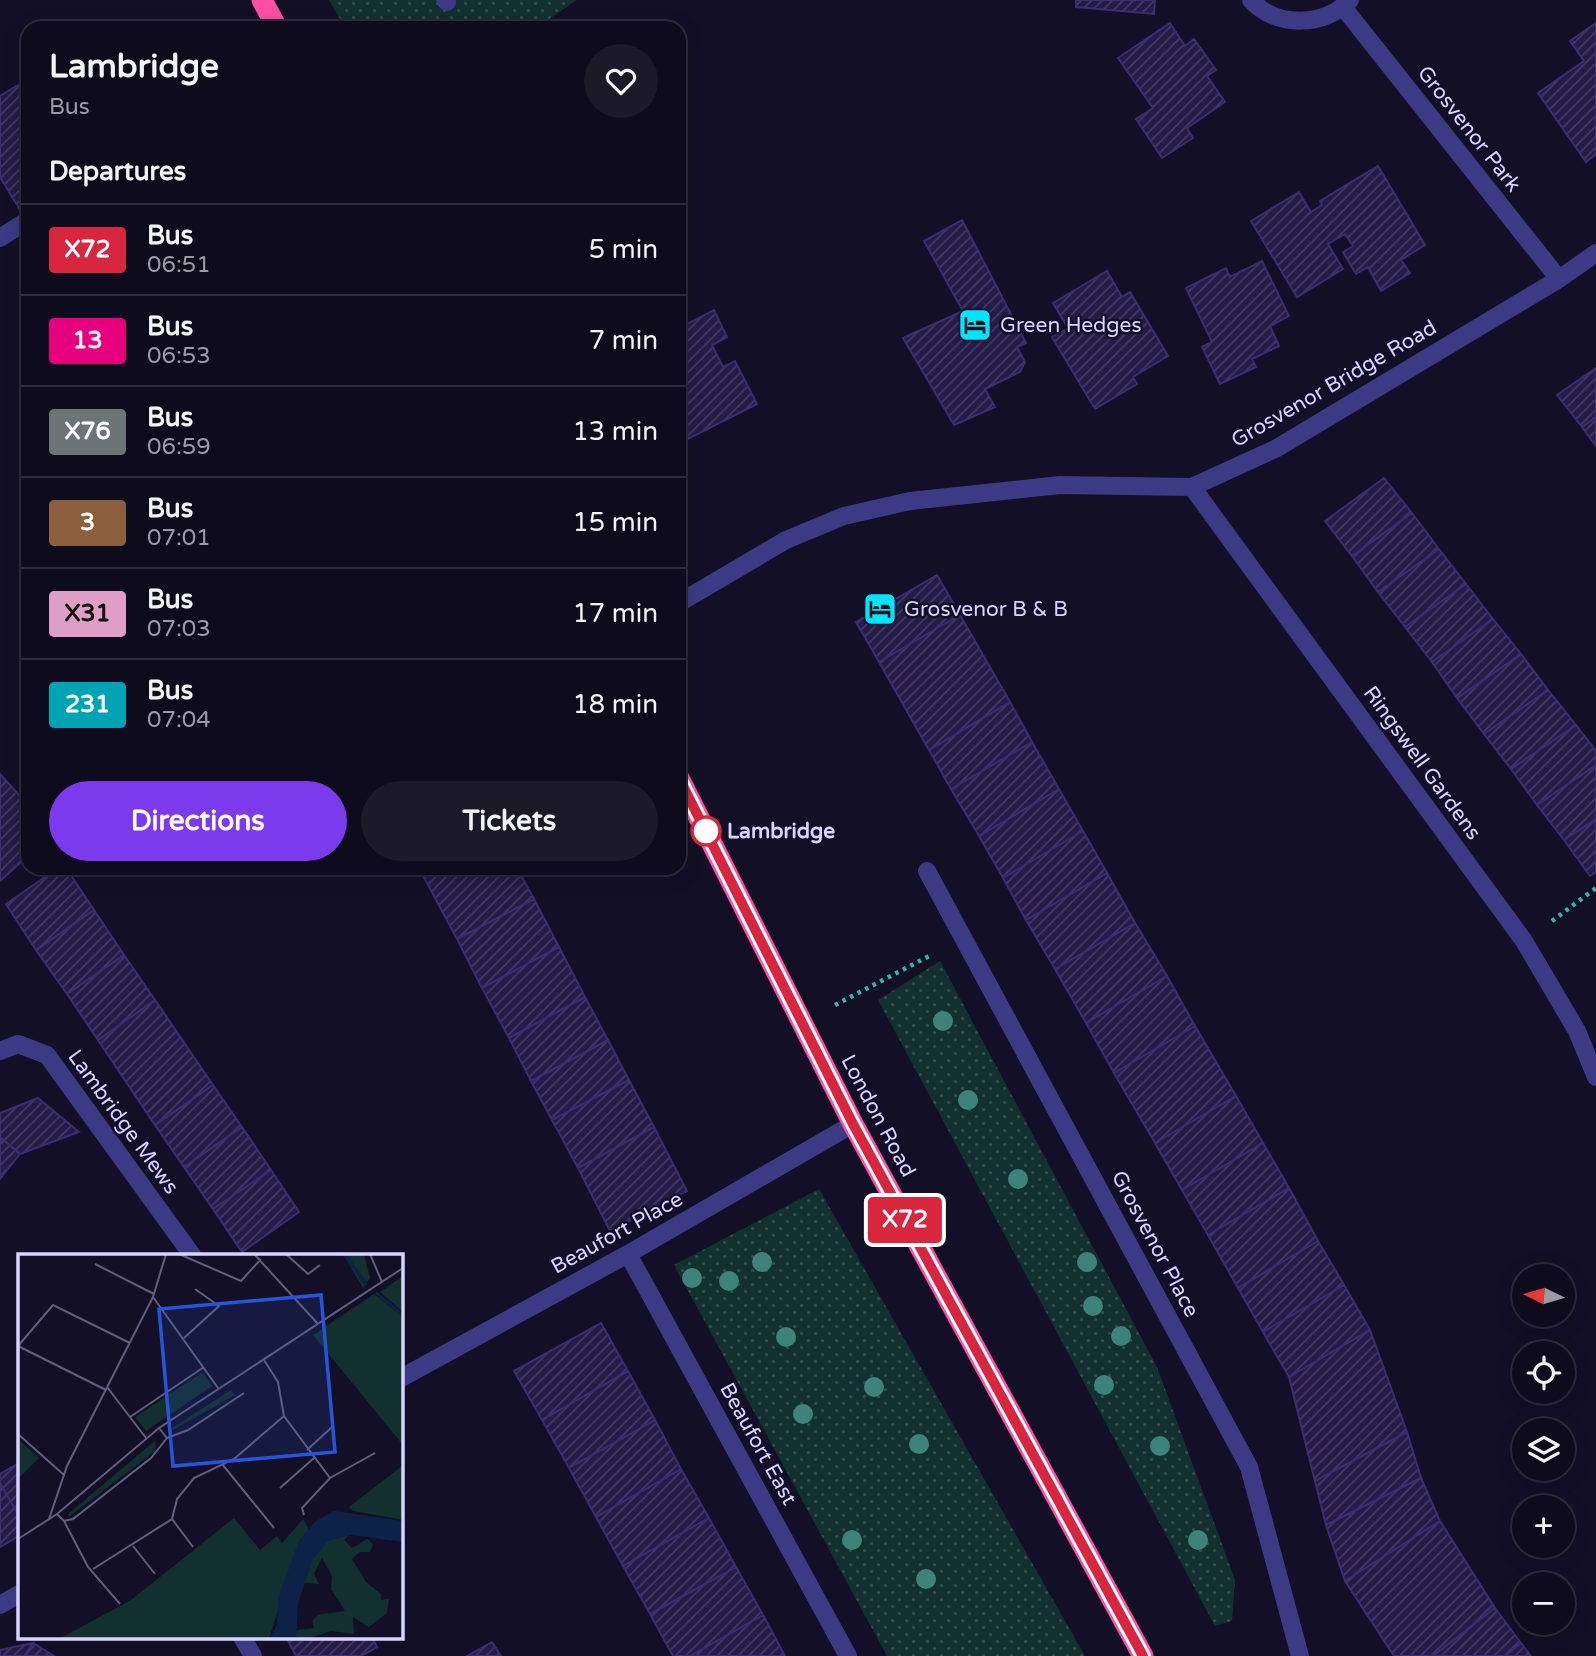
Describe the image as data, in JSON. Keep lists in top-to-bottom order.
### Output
{
  "streets": {
    "highway": ["London Road"],
    "street": [
      "Grosvenor Park",
      "Grosvenor Bridge Road",
      "Ringswell Gardens",
      "Lambridge Mews",
      "Beaufort Place",
      "Grosvenor Place",
      "Beaufort East"
    ]
  },
  "crossings": [
    ["Grosvenor Park", "Grosvenor Bridge Road"],
    ["Grosvenor Bridge Road", "Ringswell Gardens"],
    ["London Road", "Beaufort Place"],
    ["Beaufort Place", "Beaufort East"]
  ],
  "places": {
    "hotel": ["Green Hedges", "Grosvenor B & B"],
    "other": ["Lambridge"]
  },
  "lines": ["bus line X72"],
  "north": "left",
  "page": {
    "on_map": "X72",
    "heading": [
      ["Lambridge", "Bus"],
      "Departures"
    ],
    "list": [
      {
        "mark": "X72",
        "name": "Bus",
        "note": "06:51",
        "value": "5 min"
      },
      {
        "mark": "13",
        "name": "Bus",
        "note": "06:53",
        "value": "7 min"
      },
      {
        "mark": "X76",
        "name": "Bus",
        "note": "06:59",
        "value": "13 min"
      },
      {
        "mark": "3",
        "name": "Bus",
        "note": "07:01",
        "value": "15 min"
      },
      {
        "mark": "X31",
        "name": "Bus",
        "note": "07:03",
        "value": "17 min"
      },
      {
        "mark": "231",
        "name": "Bus",
        "note": "07:04",
        "value": "18 min"
      }
    ],
    "buttons": ["Directions", "Tickets"],
    "map_buttons": ["+", "−"]
  }
}
